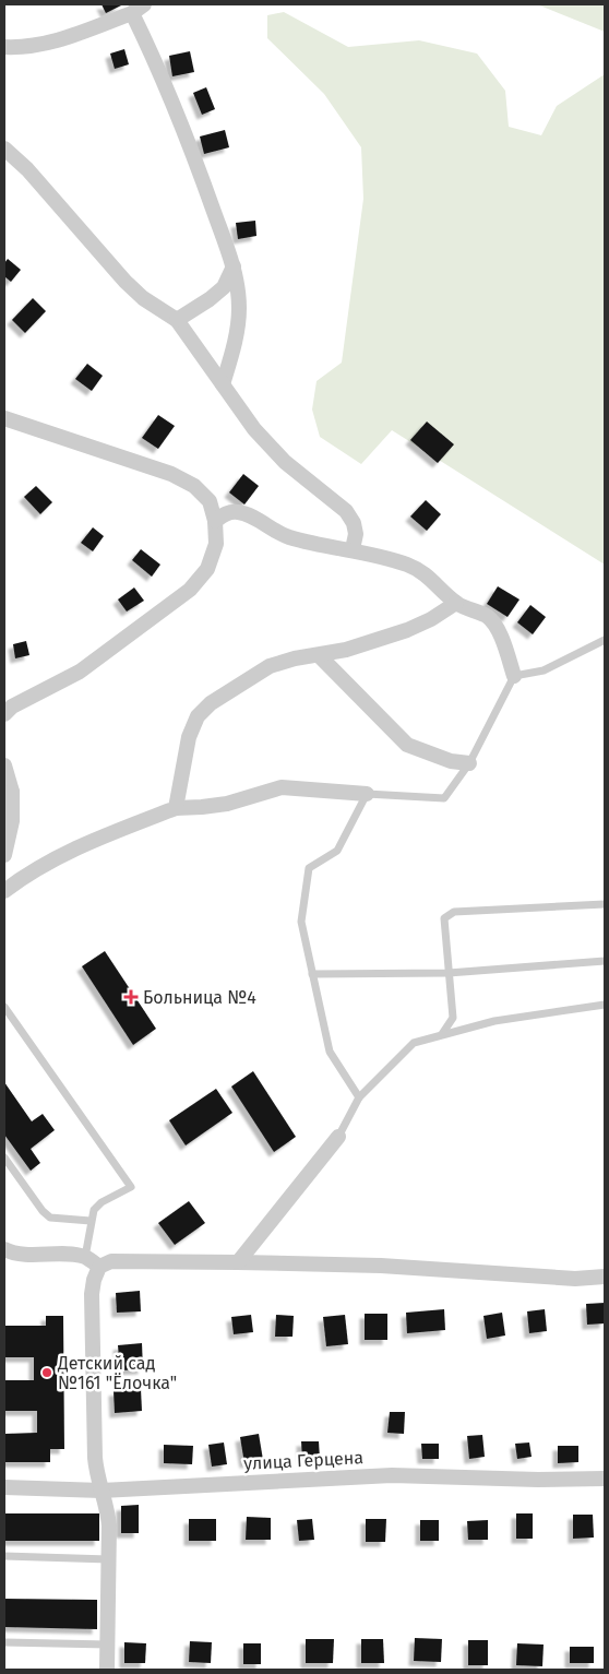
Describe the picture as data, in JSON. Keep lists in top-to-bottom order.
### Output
{
  "streets": {
    "street": ["улица Герцена"]
  },
  "places": {
    "health": ["Больница №4"],
    "other": ["Детский сад №161 \"Ёлочка\""]
  }
}
